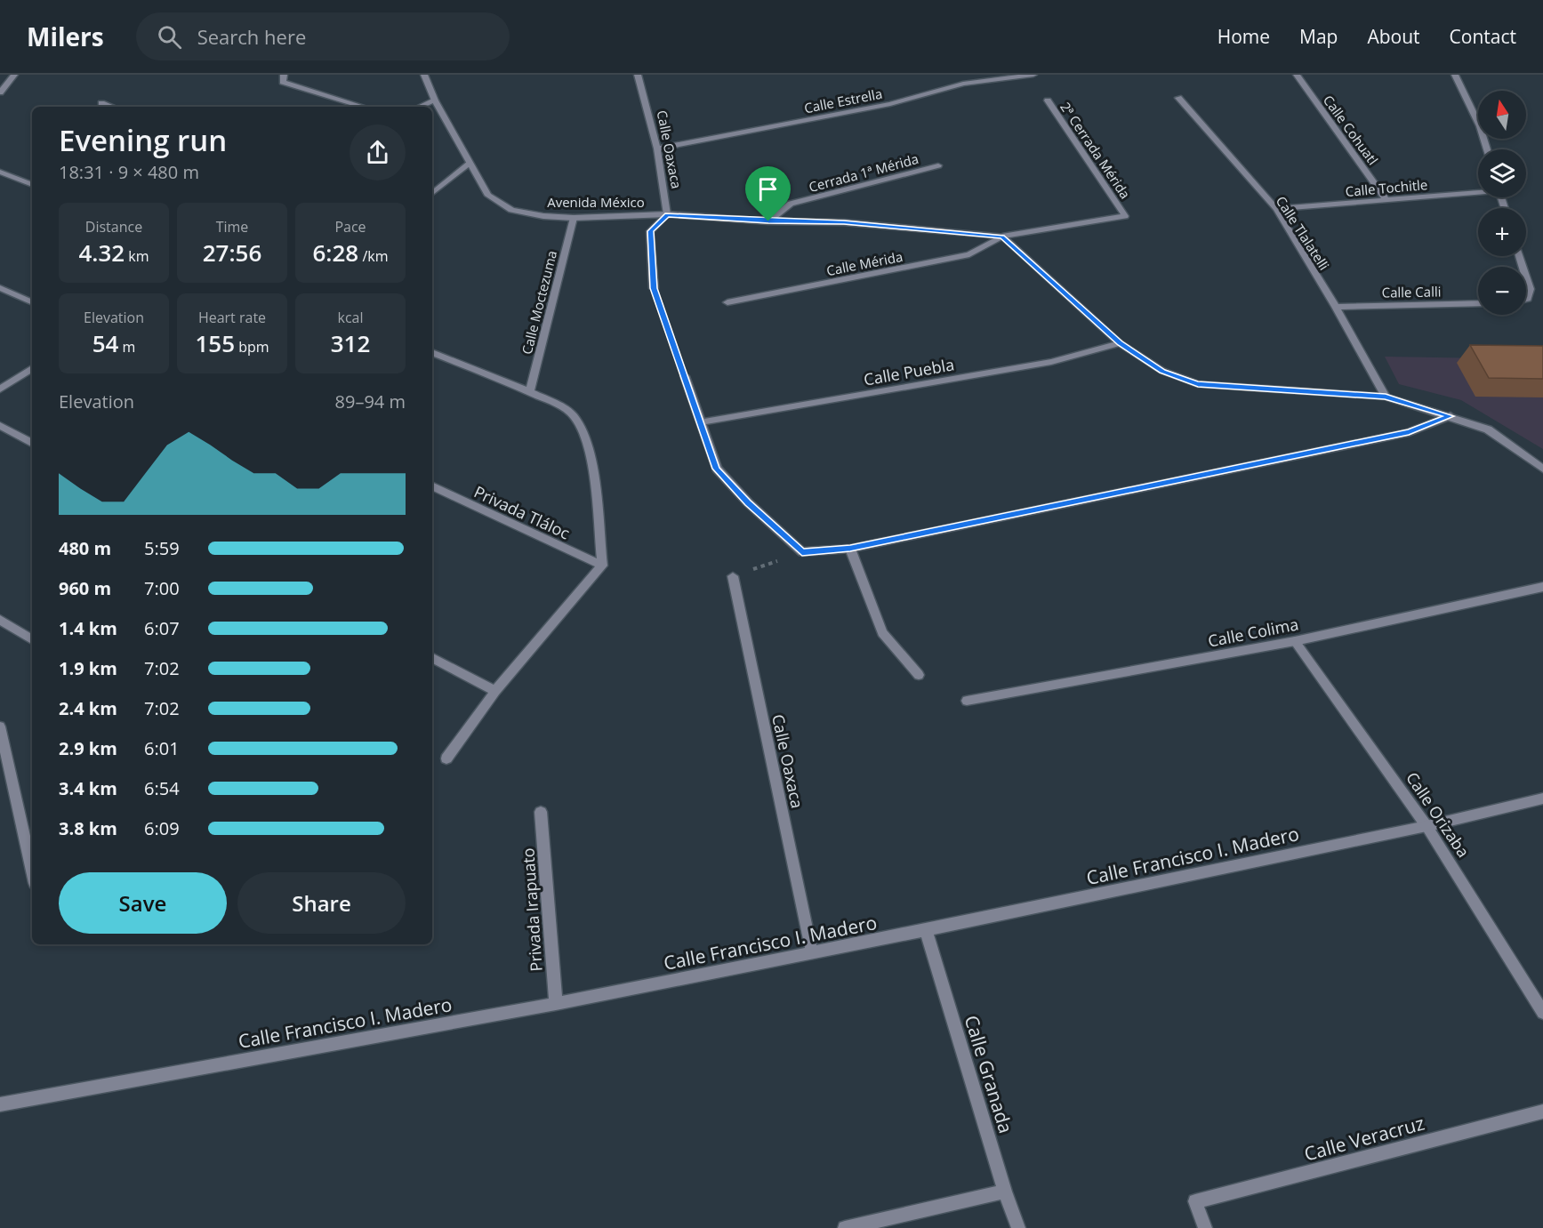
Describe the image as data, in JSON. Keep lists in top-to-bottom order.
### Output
{
  "streets": {
    "street": [
      "Calle Estrella",
      "Calle Cohuatl",
      "Calle Oaxaca",
      "2ª Cerrada Mérida",
      "Cerrada 1ª Mérida",
      "Calle Tochitle",
      "Avenida México",
      "Calle Tlalatelli",
      "Calle Mérida",
      "Calle Calli",
      "Calle Moctezuma",
      "Calle Puebla",
      "Privada Tláloc",
      "Calle Colima",
      "Calle Orizaba",
      "Calle Francisco I. Madero",
      "Privada Irapuato",
      "Calle Granada",
      "Calle Veracruz"
    ]
  },
  "crossings": [
    ["Calle Estrella", "Calle Oaxaca"],
    ["Calle Cohuatl", "Calle Tochitle"],
    ["Calle Oaxaca", "Avenida México"],
    ["Calle Oaxaca", "Calle Francisco I. Madero"],
    ["2ª Cerrada Mérida", "Avenida México"],
    ["2ª Cerrada Mérida", "Calle Mérida"],
    ["Cerrada 1ª Mérida", "Avenida México"],
    ["Calle Tochitle", "Calle Tlalatelli"],
    ["Avenida México", "Calle Mérida"],
    ["Avenida México", "Calle Moctezuma"],
    ["Calle Tlalatelli", "Calle Calli"],
    ["Calle Colima", "Calle Orizaba"],
    ["Calle Orizaba", "Calle Francisco I. Madero"],
    ["Calle Francisco I. Madero", "Privada Irapuato"],
    ["Calle Francisco I. Madero", "Calle Granada"]
  ],
  "north": "top",
  "page": {
    "header": "Milers",
    "search": "Search here",
    "nav": [
      "Home",
      "Map",
      "About",
      "Contact"
    ],
    "map_buttons": ["+", "−"],
    "heading": ["Evening run", "18:31 · 9 × 480 m"],
    "stats": [
      ["Distance", "4.32 km"],
      ["Time", "27:56"],
      ["Pace", "6:28 /km"],
      ["Elevation", "54 m"],
      ["Heart rate", "155 bpm"],
      ["kcal", "312"]
    ],
    "chart": ["Elevation", "89–94 m"],
    "list": [
      {
        "name": "480 m",
        "note": "5:59"
      },
      {
        "name": "960 m",
        "note": "7:00"
      },
      {
        "name": "1.4 km",
        "note": "6:07"
      },
      {
        "name": "1.9 km",
        "note": "7:02"
      },
      {
        "name": "2.4 km",
        "note": "7:02"
      },
      {
        "name": "2.9 km",
        "note": "6:01"
      },
      {
        "name": "3.4 km",
        "note": "6:54"
      },
      {
        "name": "3.8 km",
        "note": "6:09"
      }
    ],
    "buttons": ["Save", "Share"]
  }
}
